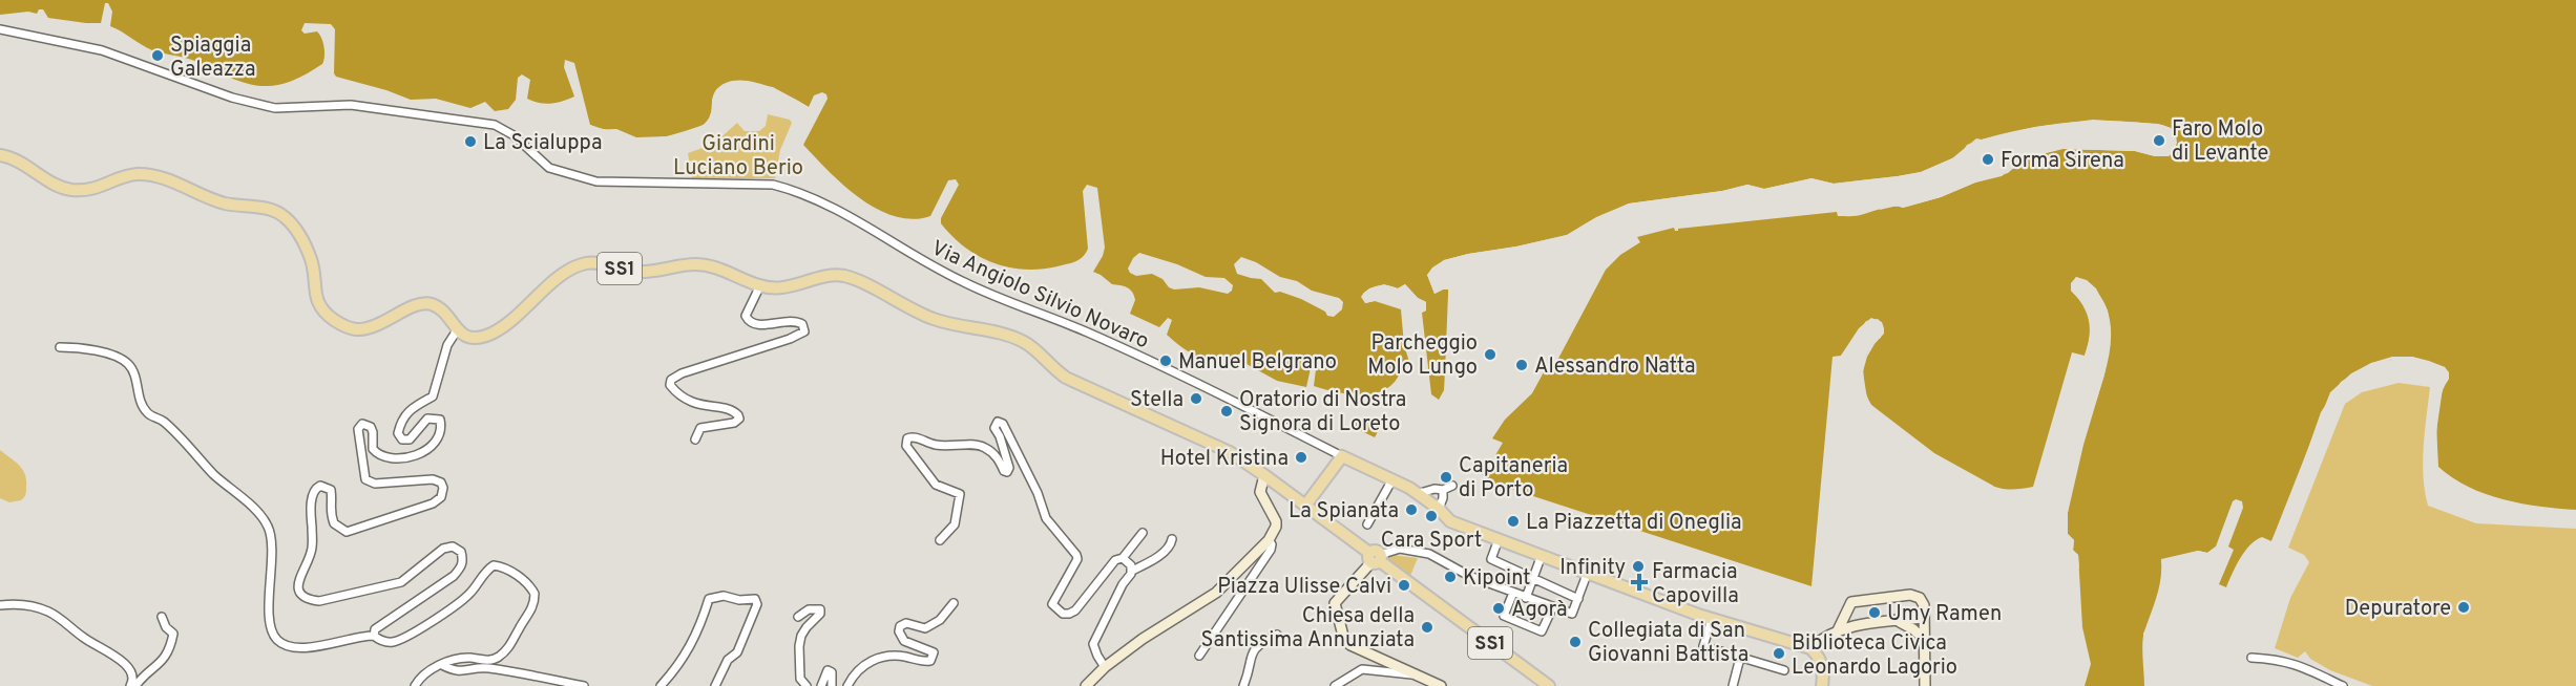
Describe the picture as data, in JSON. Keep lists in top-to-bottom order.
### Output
{
  "streets": {
    "main road": ["SS1"],
    "street": ["Via Angiolo Silvio Novaro"]
  },
  "parks": ["Giardini Luciano Berio"],
  "places": {
    "other": [
      "Spiaggia Galeazza",
      "Faro Molo di Levante",
      "La Scialuppa",
      "Forma Sirena",
      "Parcheggio Molo Lungo",
      "Manuel Belgrano",
      "Alessandro Natta",
      "Stella",
      "Oratorio di Nostra Signora di Loreto",
      "Hotel Kristina",
      "Capitaneria di Porto",
      "La Spianata",
      "Cara Sport",
      "La Piazzetta di Oneglia",
      "Infinity",
      "Kipoint",
      "Piazza Ulisse Calvi",
      "Depuratore",
      "Agorà",
      "Umy Ramen",
      "Chiesa della Santissima Annunziata",
      "Collegiata di San Giovanni Battista",
      "Biblioteca Civica Leonardo Lagorio"
    ],
    "health": ["Farmacia Capovilla"]
  }
}
